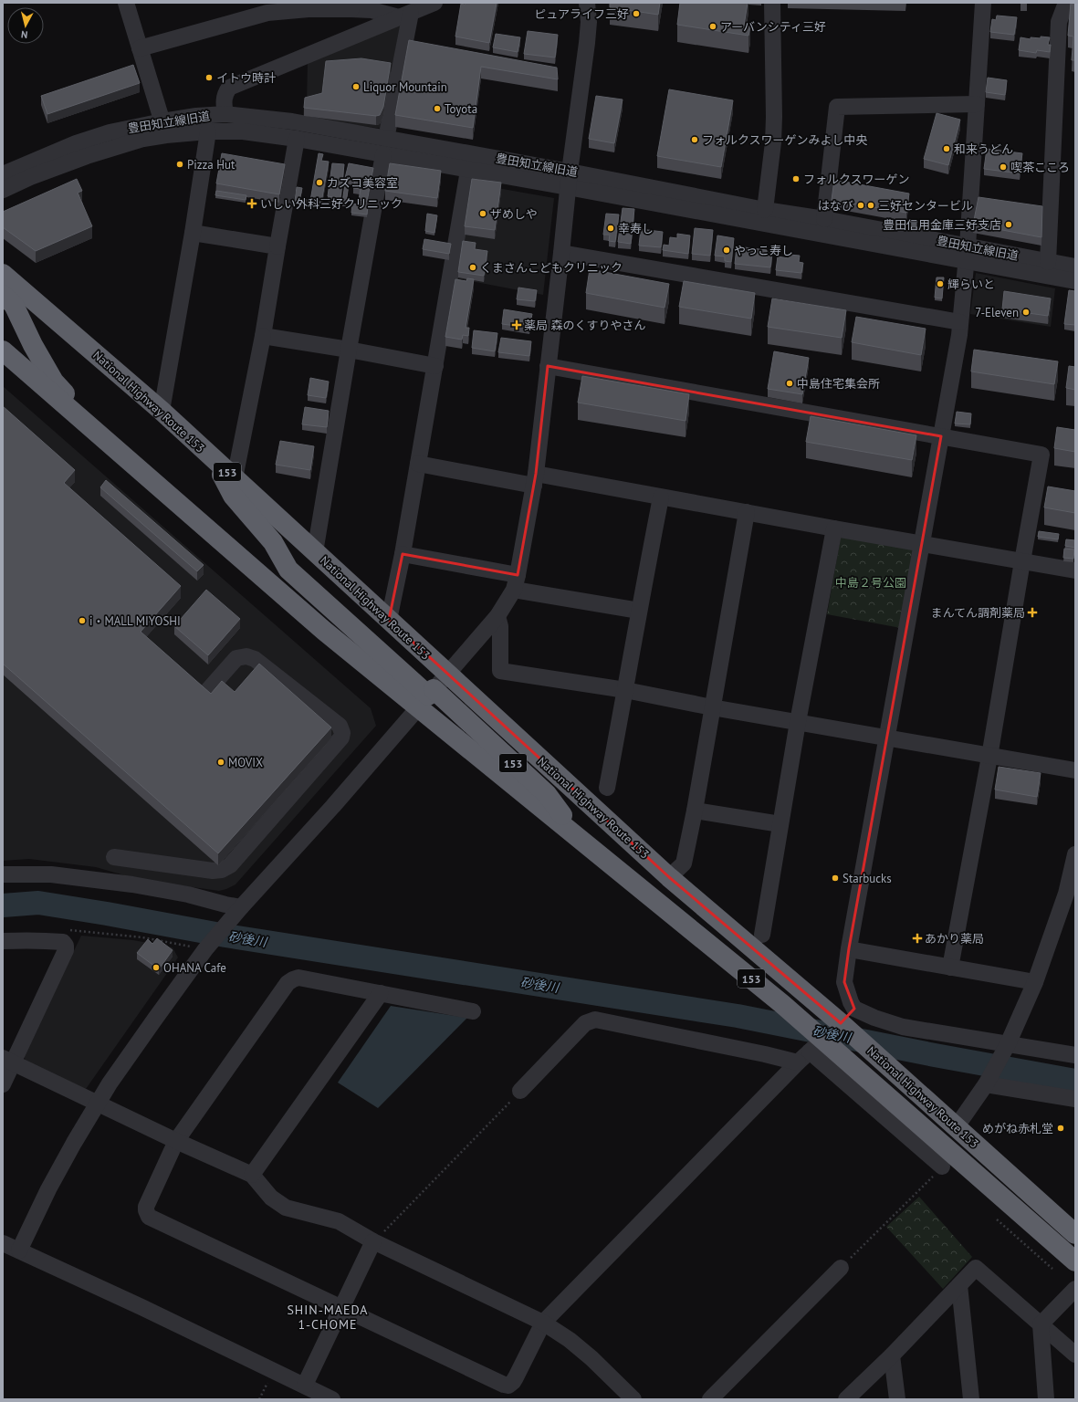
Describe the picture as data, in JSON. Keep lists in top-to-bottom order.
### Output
{
  "streets": {
    "highway": ["National Highway Route 153", "153"],
    "street": ["豊田知立線旧道"]
  },
  "crossings": [
    ["National Highway Route 153", "153"]
  ],
  "districts": ["SHIN-MAEDA 1-CHOME"],
  "water": ["砂後川"],
  "parks": ["中島２号公園"],
  "places": {
    "other": [
      "ピュアライフ三好",
      "アーバンシティ三好",
      "イトウ時計",
      "Liquor Mountain",
      "Toyota",
      "フォルクスワーゲンみよし中央",
      "和来うどん",
      "Pizza Hut",
      "喫茶こころ",
      "フォルクスワーゲン",
      "カズコ美容室",
      "はなび",
      "三好センタービル",
      "ザめしや",
      "豊田信用金庫三好支店",
      "幸寿し",
      "やっこ寿し",
      "くまさんこどもクリニック",
      "輝らいと",
      "7-Eleven",
      "中島住宅集会所",
      "i・MALL MIYOSHI",
      "MOVIX",
      "Starbucks",
      "OHANA Cafe",
      "めがね赤札堂"
    ],
    "health": [
      "いしい外科三好クリニック",
      "薬局 森のくすりやさん",
      "まんてん調剤薬局",
      "あかり薬局"
    ]
  },
  "north": "bottom"
}
